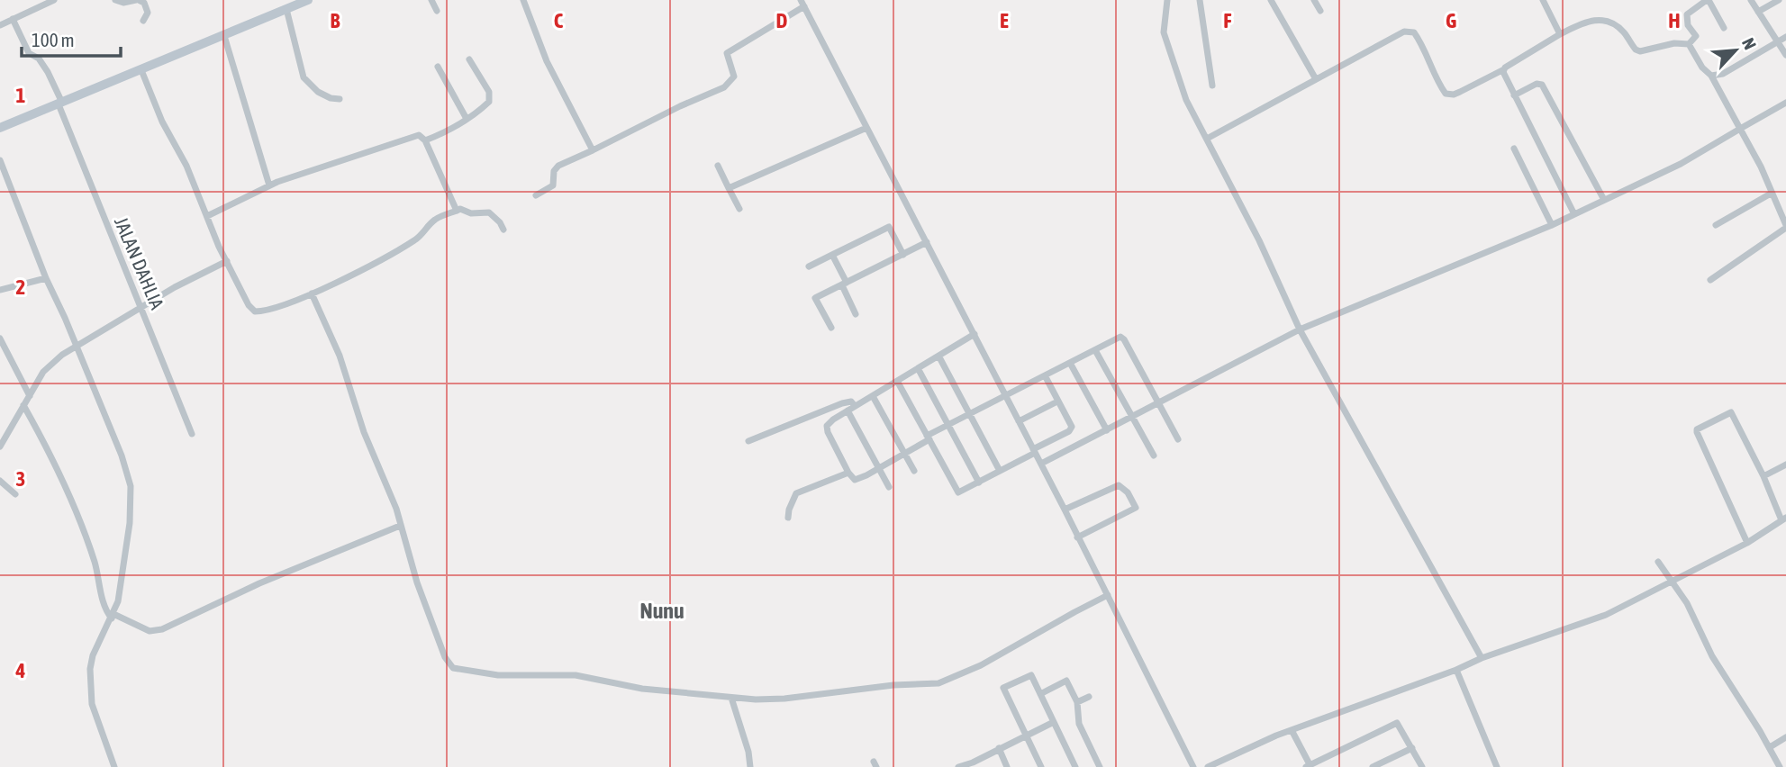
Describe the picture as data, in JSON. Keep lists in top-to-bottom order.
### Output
{
  "streets": {
    "street": ["JALAN DAHLIA"]
  },
  "districts": ["Nunu"],
  "scale_bar": "100 m",
  "north": "top right",
  "grid": {
    "columns": [
      "B",
      "C",
      "D",
      "E",
      "F",
      "G",
      "H"
    ],
    "rows": [
      "1",
      "2",
      "3",
      "4"
    ]
  }
}
